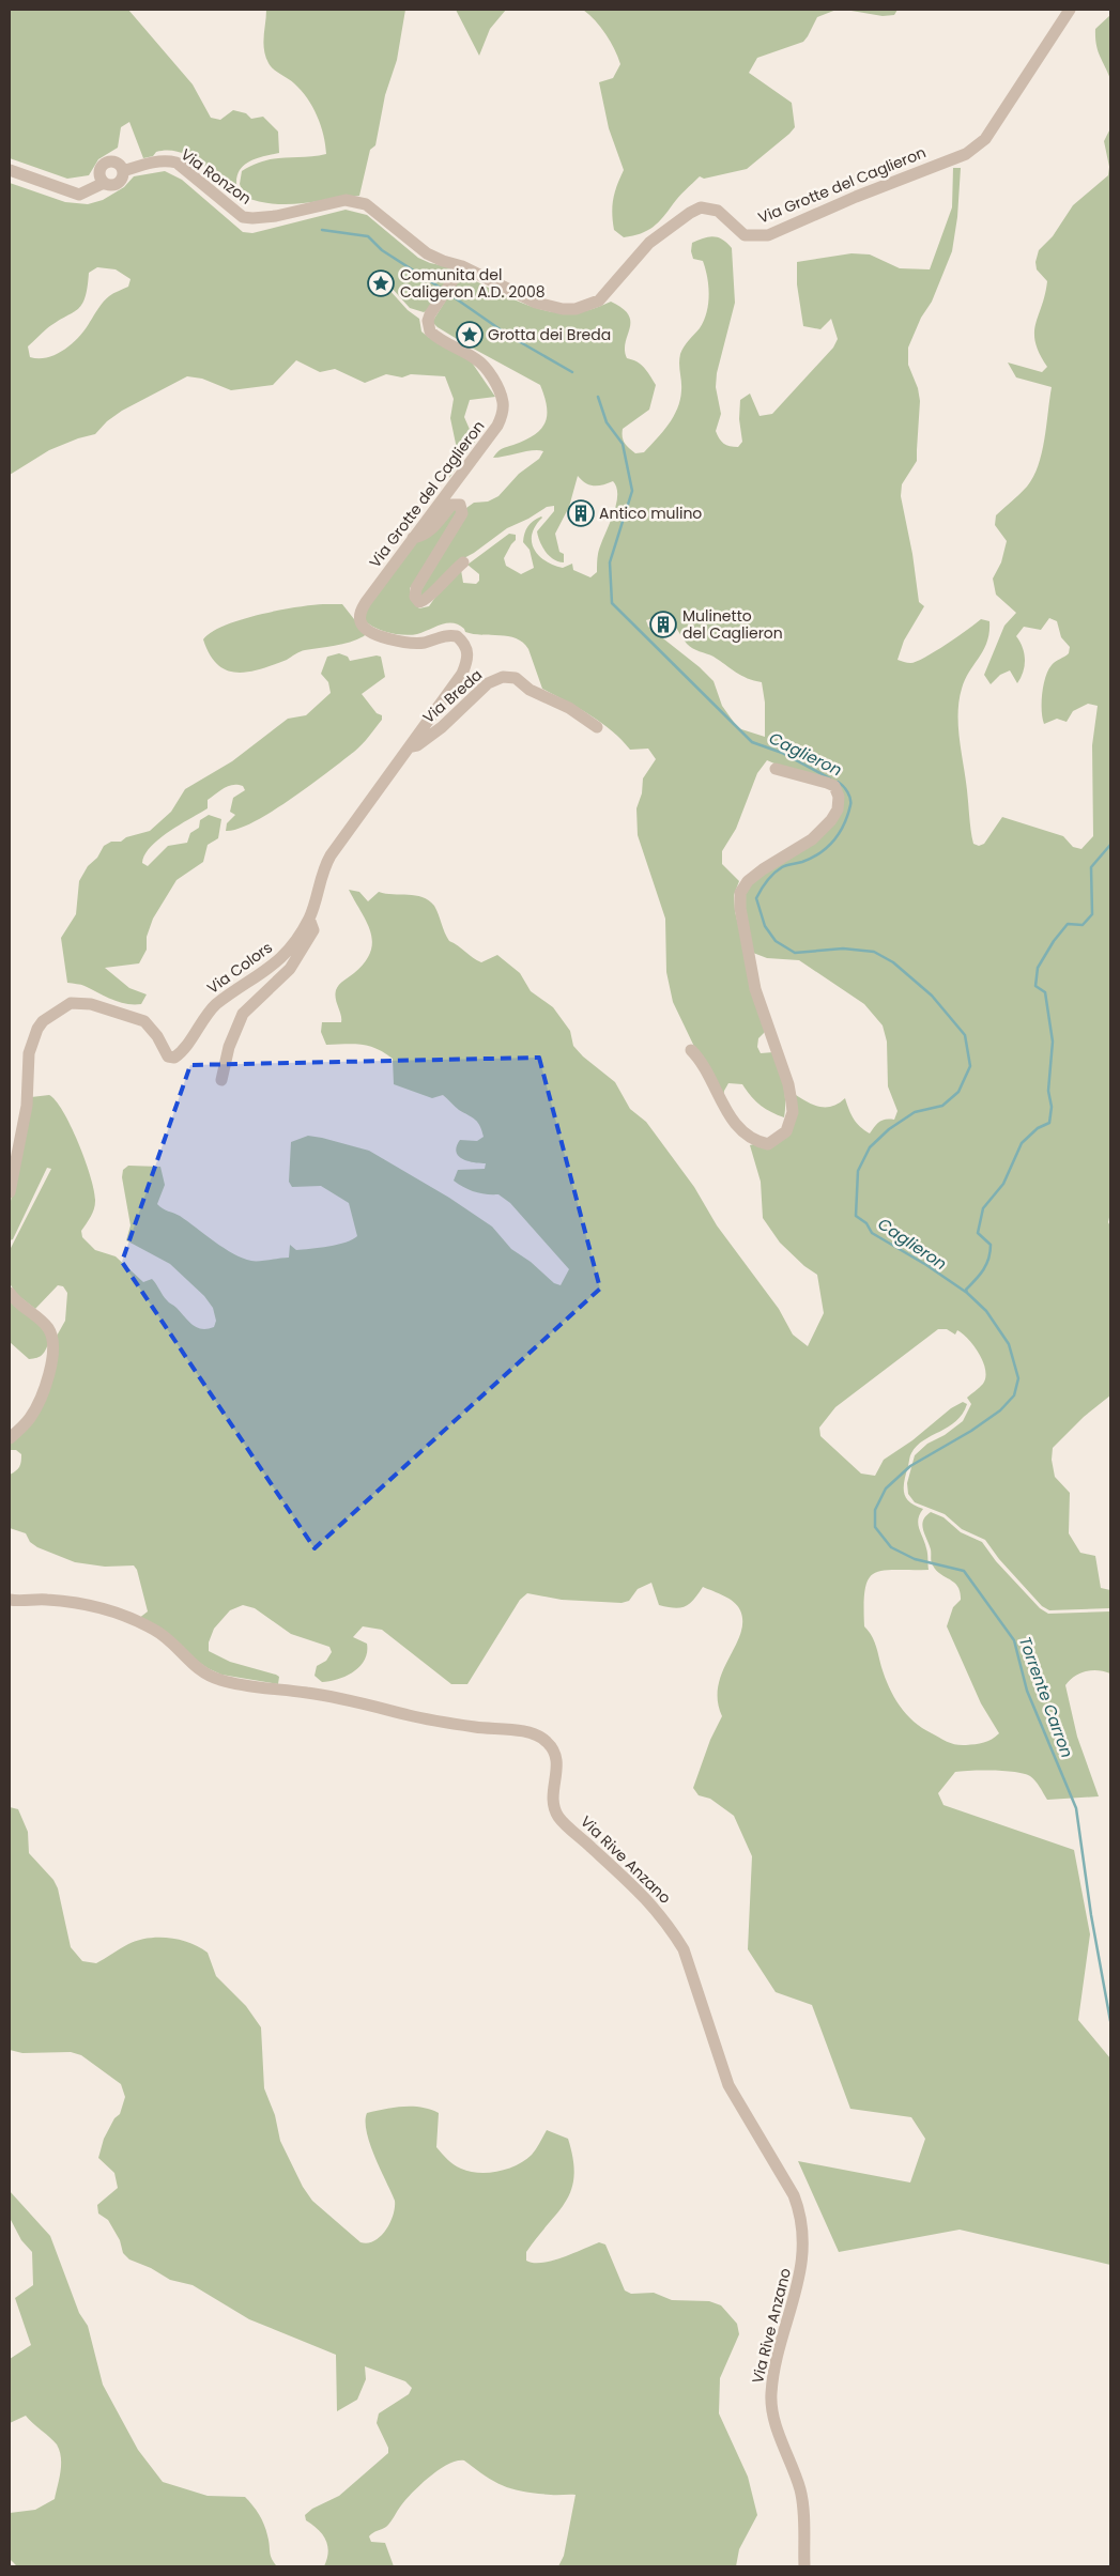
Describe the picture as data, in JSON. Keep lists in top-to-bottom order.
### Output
{
  "streets": {
    "street": [
      "Via Ronzon",
      "Via Grotte del Caglieron",
      "Via Breda",
      "Via Colors",
      "Via Rive Anzano"
    ]
  },
  "crossings": [
    ["Via Ronzon", "Via Grotte del Caglieron"],
    ["Via Grotte del Caglieron", "Via Colors"],
    ["Via Breda", "Via Colors"]
  ],
  "water": ["Caglieron", "Torrente Carron"],
  "places": {
    "place": ["Comunita del Caligeron A.D. 2008", "Grotta dei Breda"],
    "building": ["Antico mulino", "Mulinetto del Caglieron"]
  }
}
